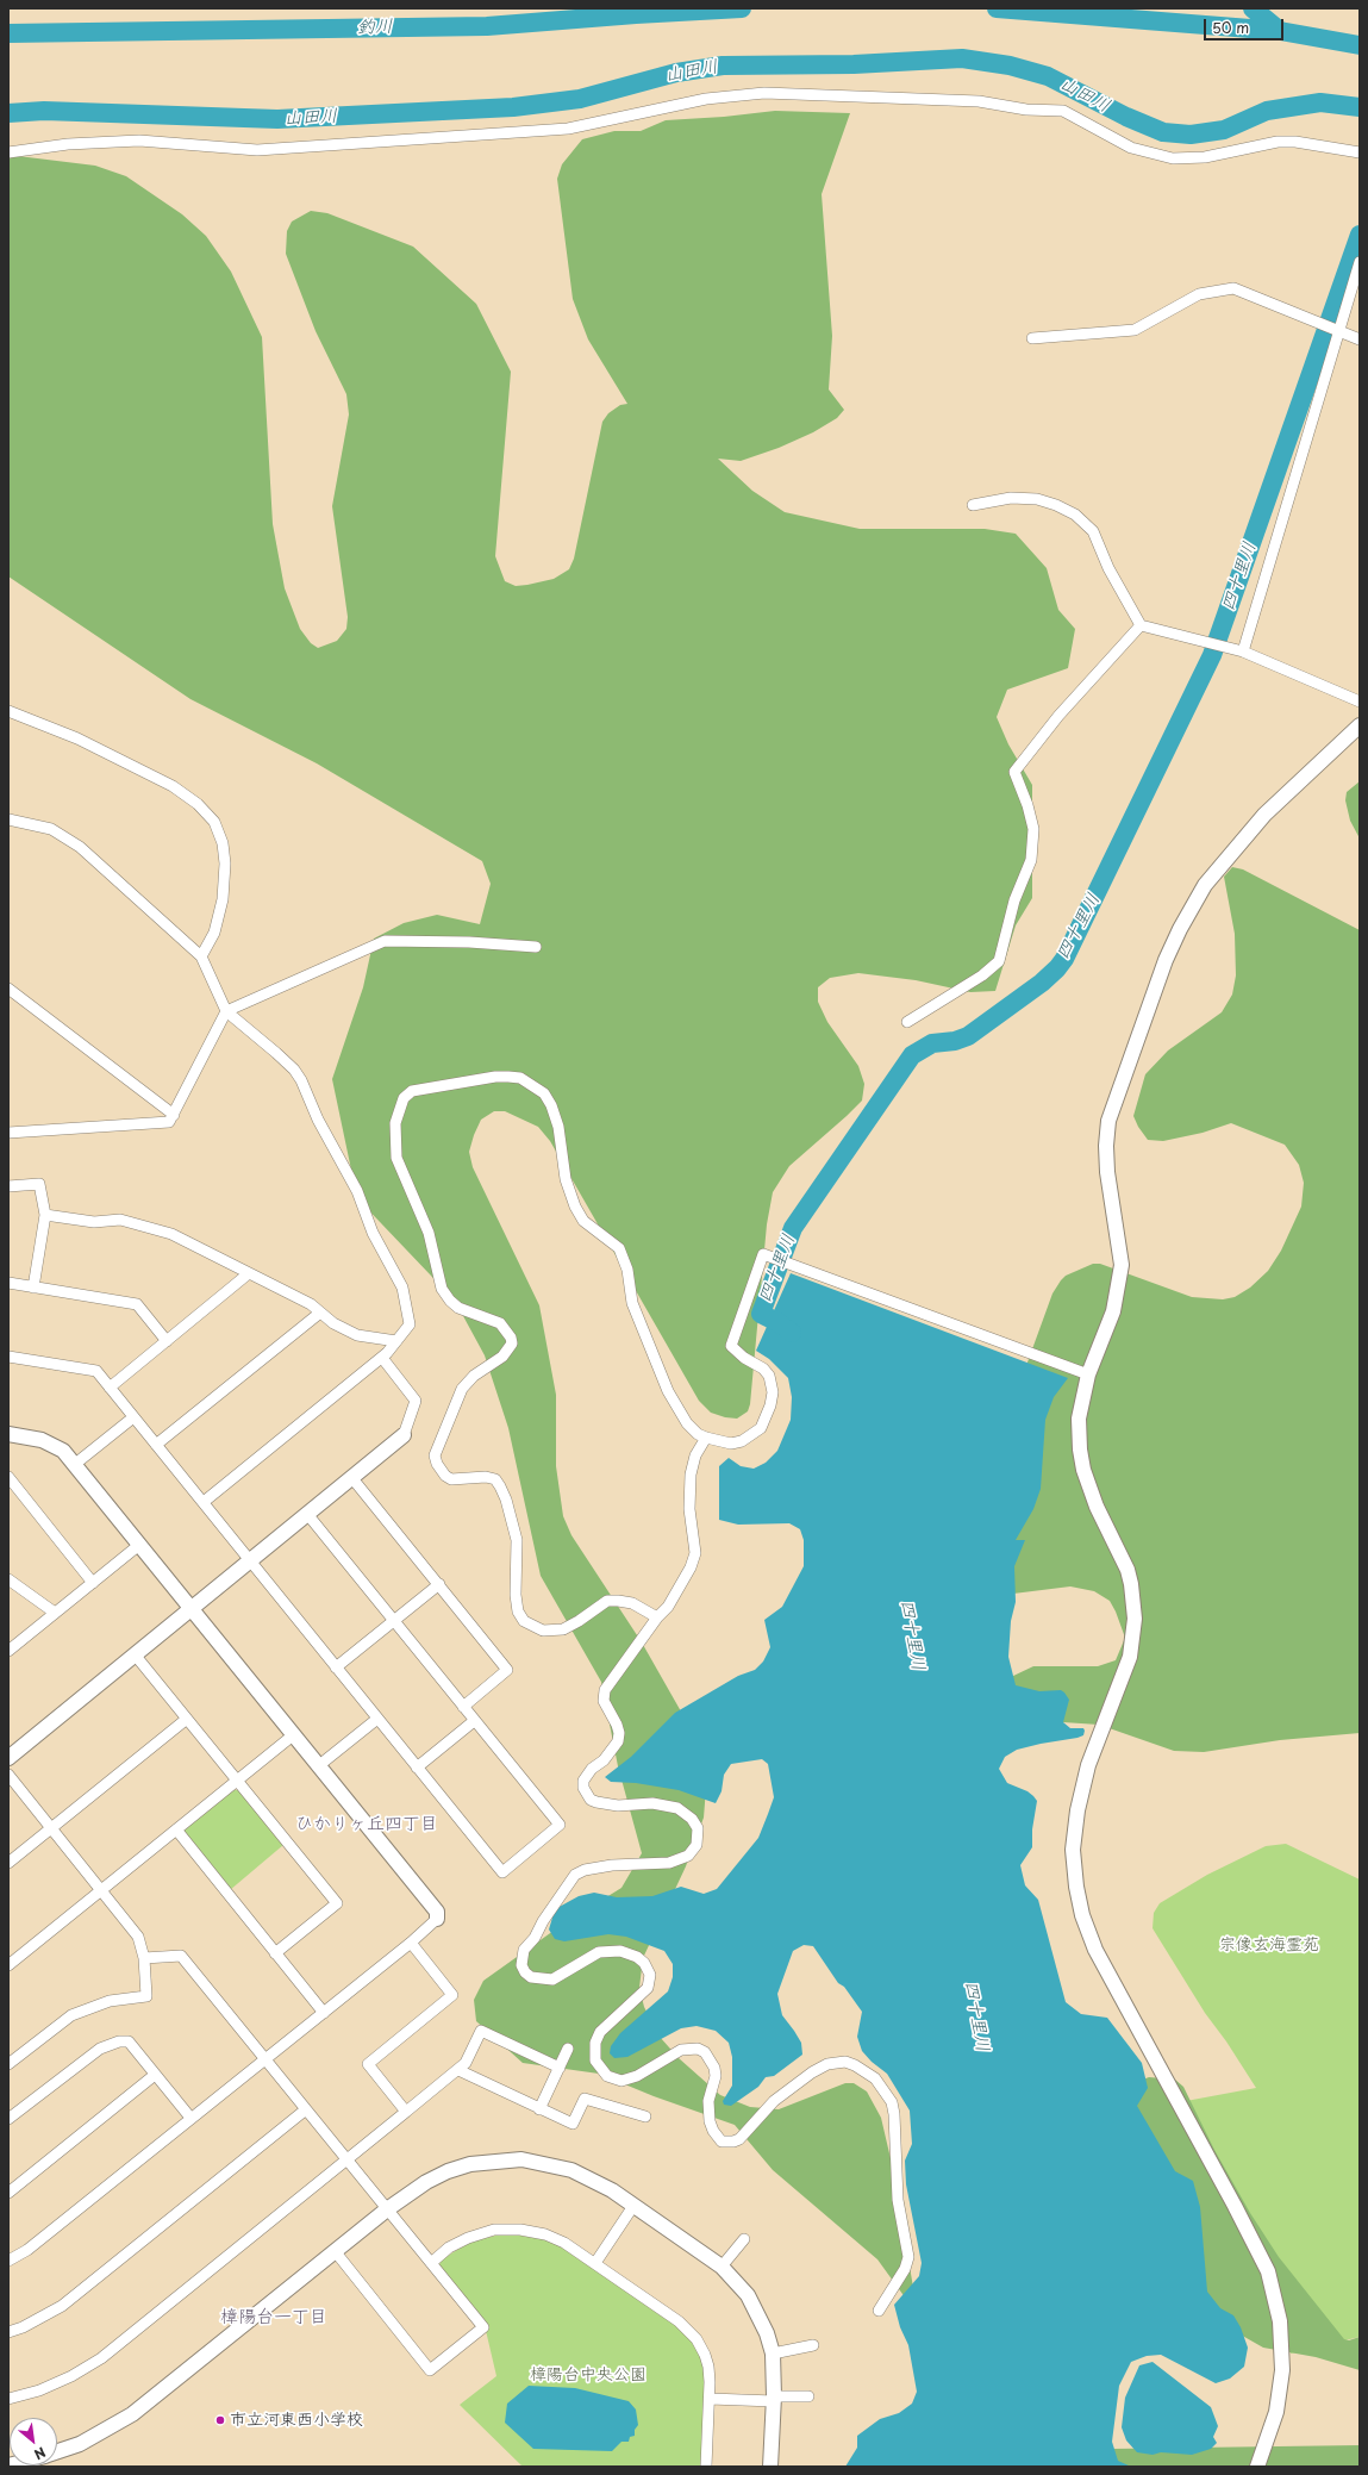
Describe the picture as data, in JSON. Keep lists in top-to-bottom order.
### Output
{
  "districts": ["ひかりヶ丘四丁目", "樟陽台一丁目"],
  "water": ["釣川", "山田川", "四十里川"],
  "parks": ["宗像玄海霊苑", "樟陽台中央公園"],
  "places": ["市立河東西小学校"],
  "scale_bar": "50 m",
  "north": "bottom right"
}
